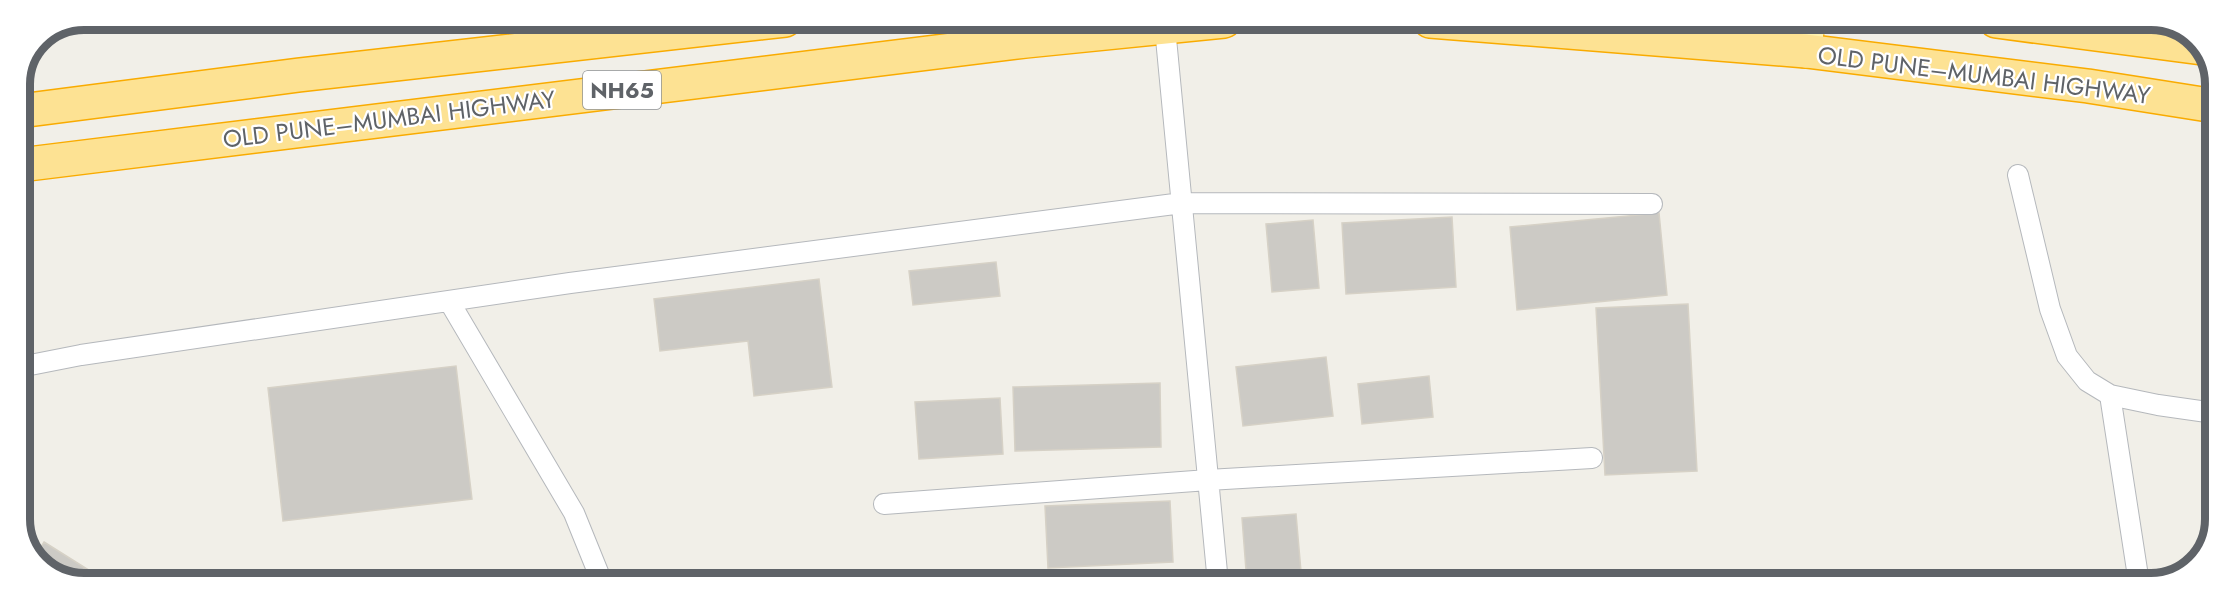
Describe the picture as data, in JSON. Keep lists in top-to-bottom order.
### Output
{
  "streets": {
    "highway": ["OLD PUNE–MUMBAI HIGHWAY", "NH65"]
  }
}
